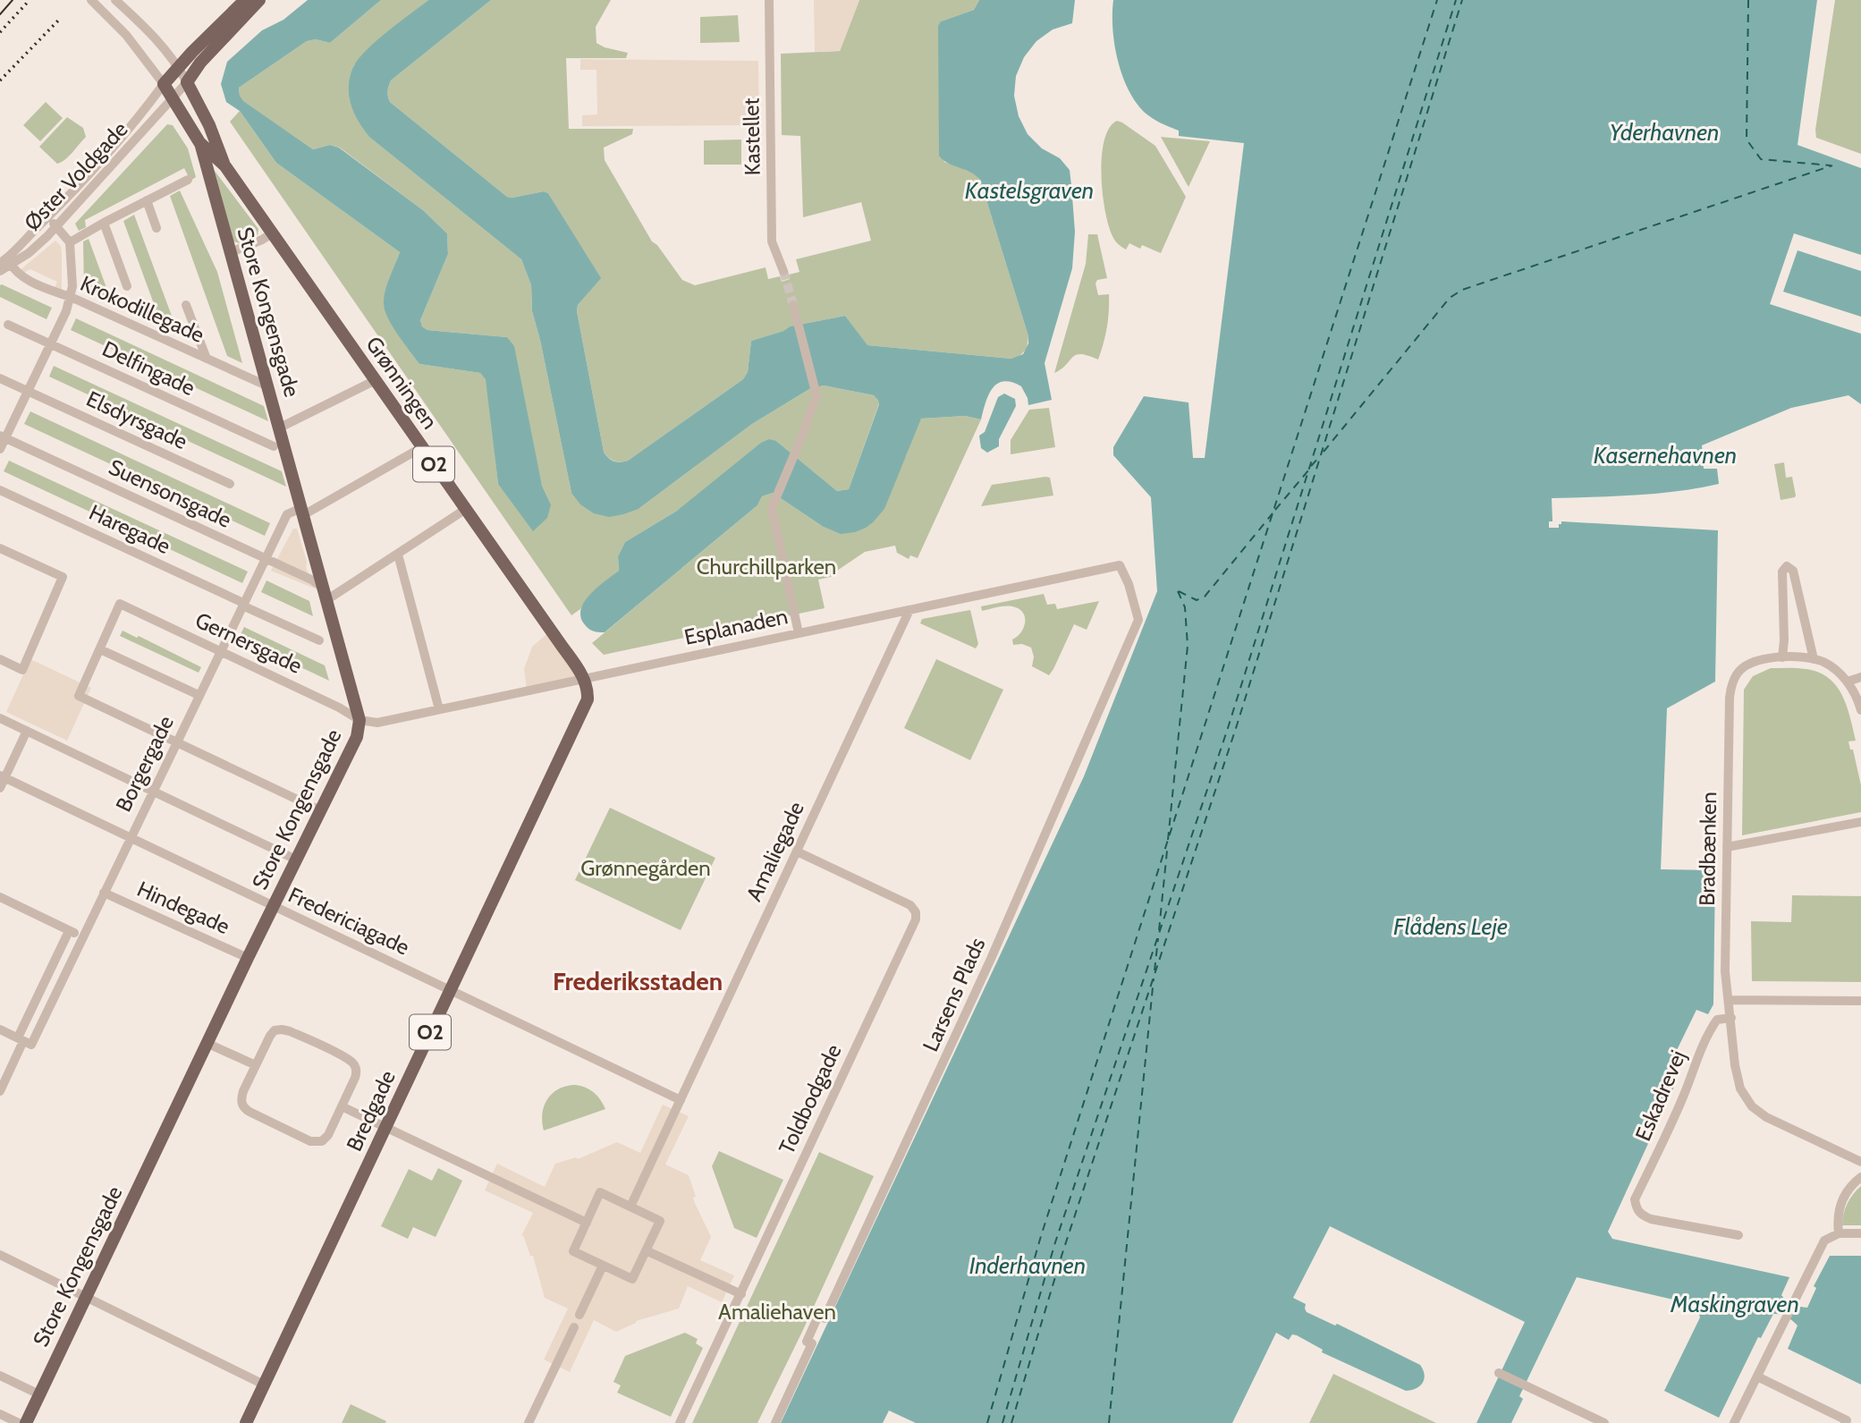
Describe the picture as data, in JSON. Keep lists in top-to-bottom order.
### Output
{
  "streets": {
    "main road": [
      "Store Kongensgade",
      "Grønningen",
      "O2",
      "Bredgade"
    ],
    "street": [
      "Kastellet",
      "Øster Voldgade",
      "Krokodillegade",
      "Delfingade",
      "Elsdyrsgade",
      "Suensonsgade",
      "Haregade",
      "Esplanaden",
      "Gernersgade",
      "Borgergade",
      "Bradbænken",
      "Amaliegade",
      "Hindegade",
      "Fredericiagade",
      "Larsens Plads",
      "Eskadrevej",
      "Toldbodgade"
    ]
  },
  "crossings": [
    ["Øster Voldgade", "Krokodillegade"],
    ["Øster Voldgade", "Grønningen"],
    ["Øster Voldgade", "O2"],
    ["Krokodillegade", "Store Kongensgade"],
    ["Store Kongensgade", "Grønningen"],
    ["Store Kongensgade", "Suensonsgade"],
    ["Store Kongensgade", "Esplanaden"],
    ["Store Kongensgade", "Gernersgade"],
    ["Store Kongensgade", "Borgergade"],
    ["Store Kongensgade", "Hindegade"],
    ["Store Kongensgade", "Fredericiagade"],
    ["Grønningen", "O2"],
    ["Grønningen", "Esplanaden"],
    ["Grønningen", "Borgergade"],
    ["Grønningen", "Bredgade"],
    ["Suensonsgade", "Borgergade"],
    ["Haregade", "Borgergade"],
    ["Esplanaden", "Gernersgade"],
    ["Esplanaden", "Amaliegade"],
    ["Esplanaden", "Larsens Plads"],
    ["Esplanaden", "Bredgade"],
    ["Gernersgade", "Borgergade"],
    ["Borgergade", "Hindegade"],
    ["Borgergade", "Fredericiagade"],
    ["Bradbænken", "Eskadrevej"],
    ["Amaliegade", "Fredericiagade"],
    ["Amaliegade", "Toldbodgade"],
    ["Fredericiagade", "Bredgade"]
  ],
  "districts": ["Frederiksstaden"],
  "water": [
    "Yderhavnen",
    "Kastelsgraven",
    "Kasernehavnen",
    "Flådens Leje",
    "Inderhavnen",
    "Maskingraven"
  ],
  "parks": ["Churchillparken", "Grønnegården", "Amaliehaven"]
}
